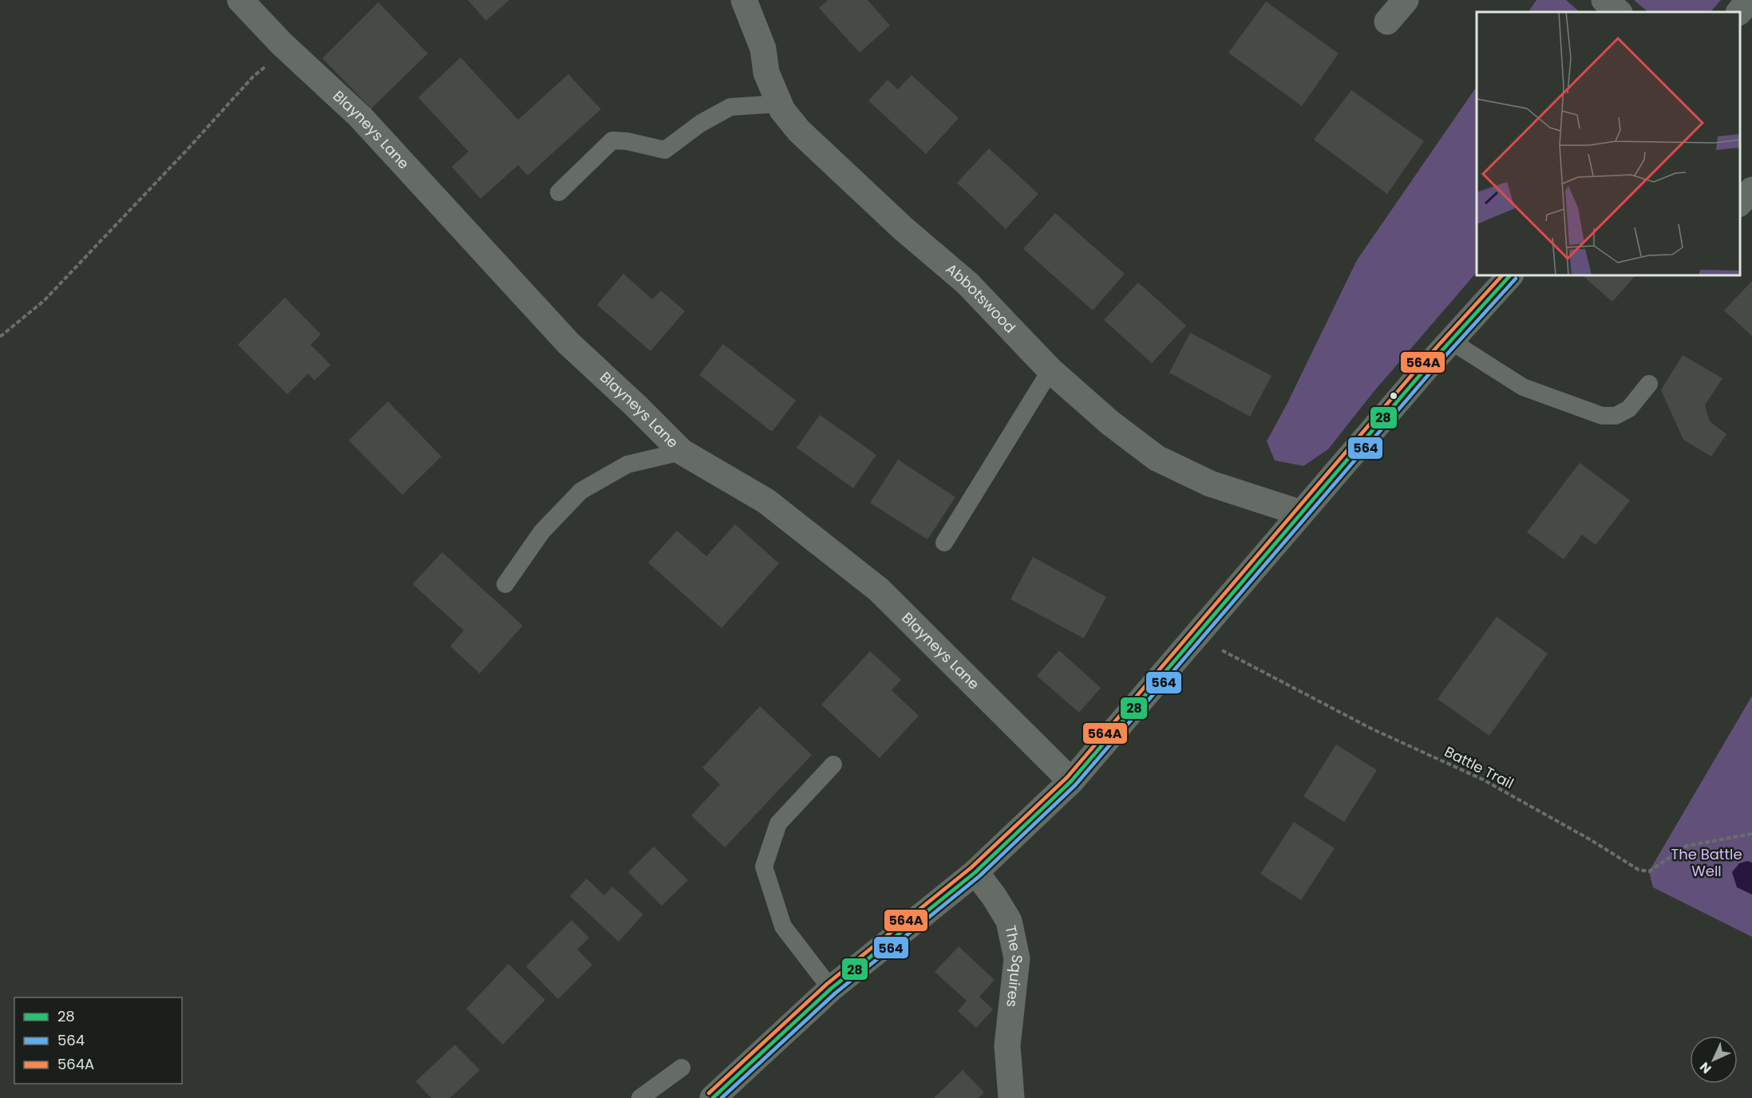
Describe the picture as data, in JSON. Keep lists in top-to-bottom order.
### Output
{
  "streets": {
    "street": ["Blayneys Lane", "Abbotswood", "The Squires"],
    "path": ["Battle Trail"]
  },
  "parks": ["The Battle Well"],
  "lines": ["transit line 28", "transit line 564A", "transit line 564"],
  "legend": ["28", "564", "564A"],
  "north": "bottom left"
}
